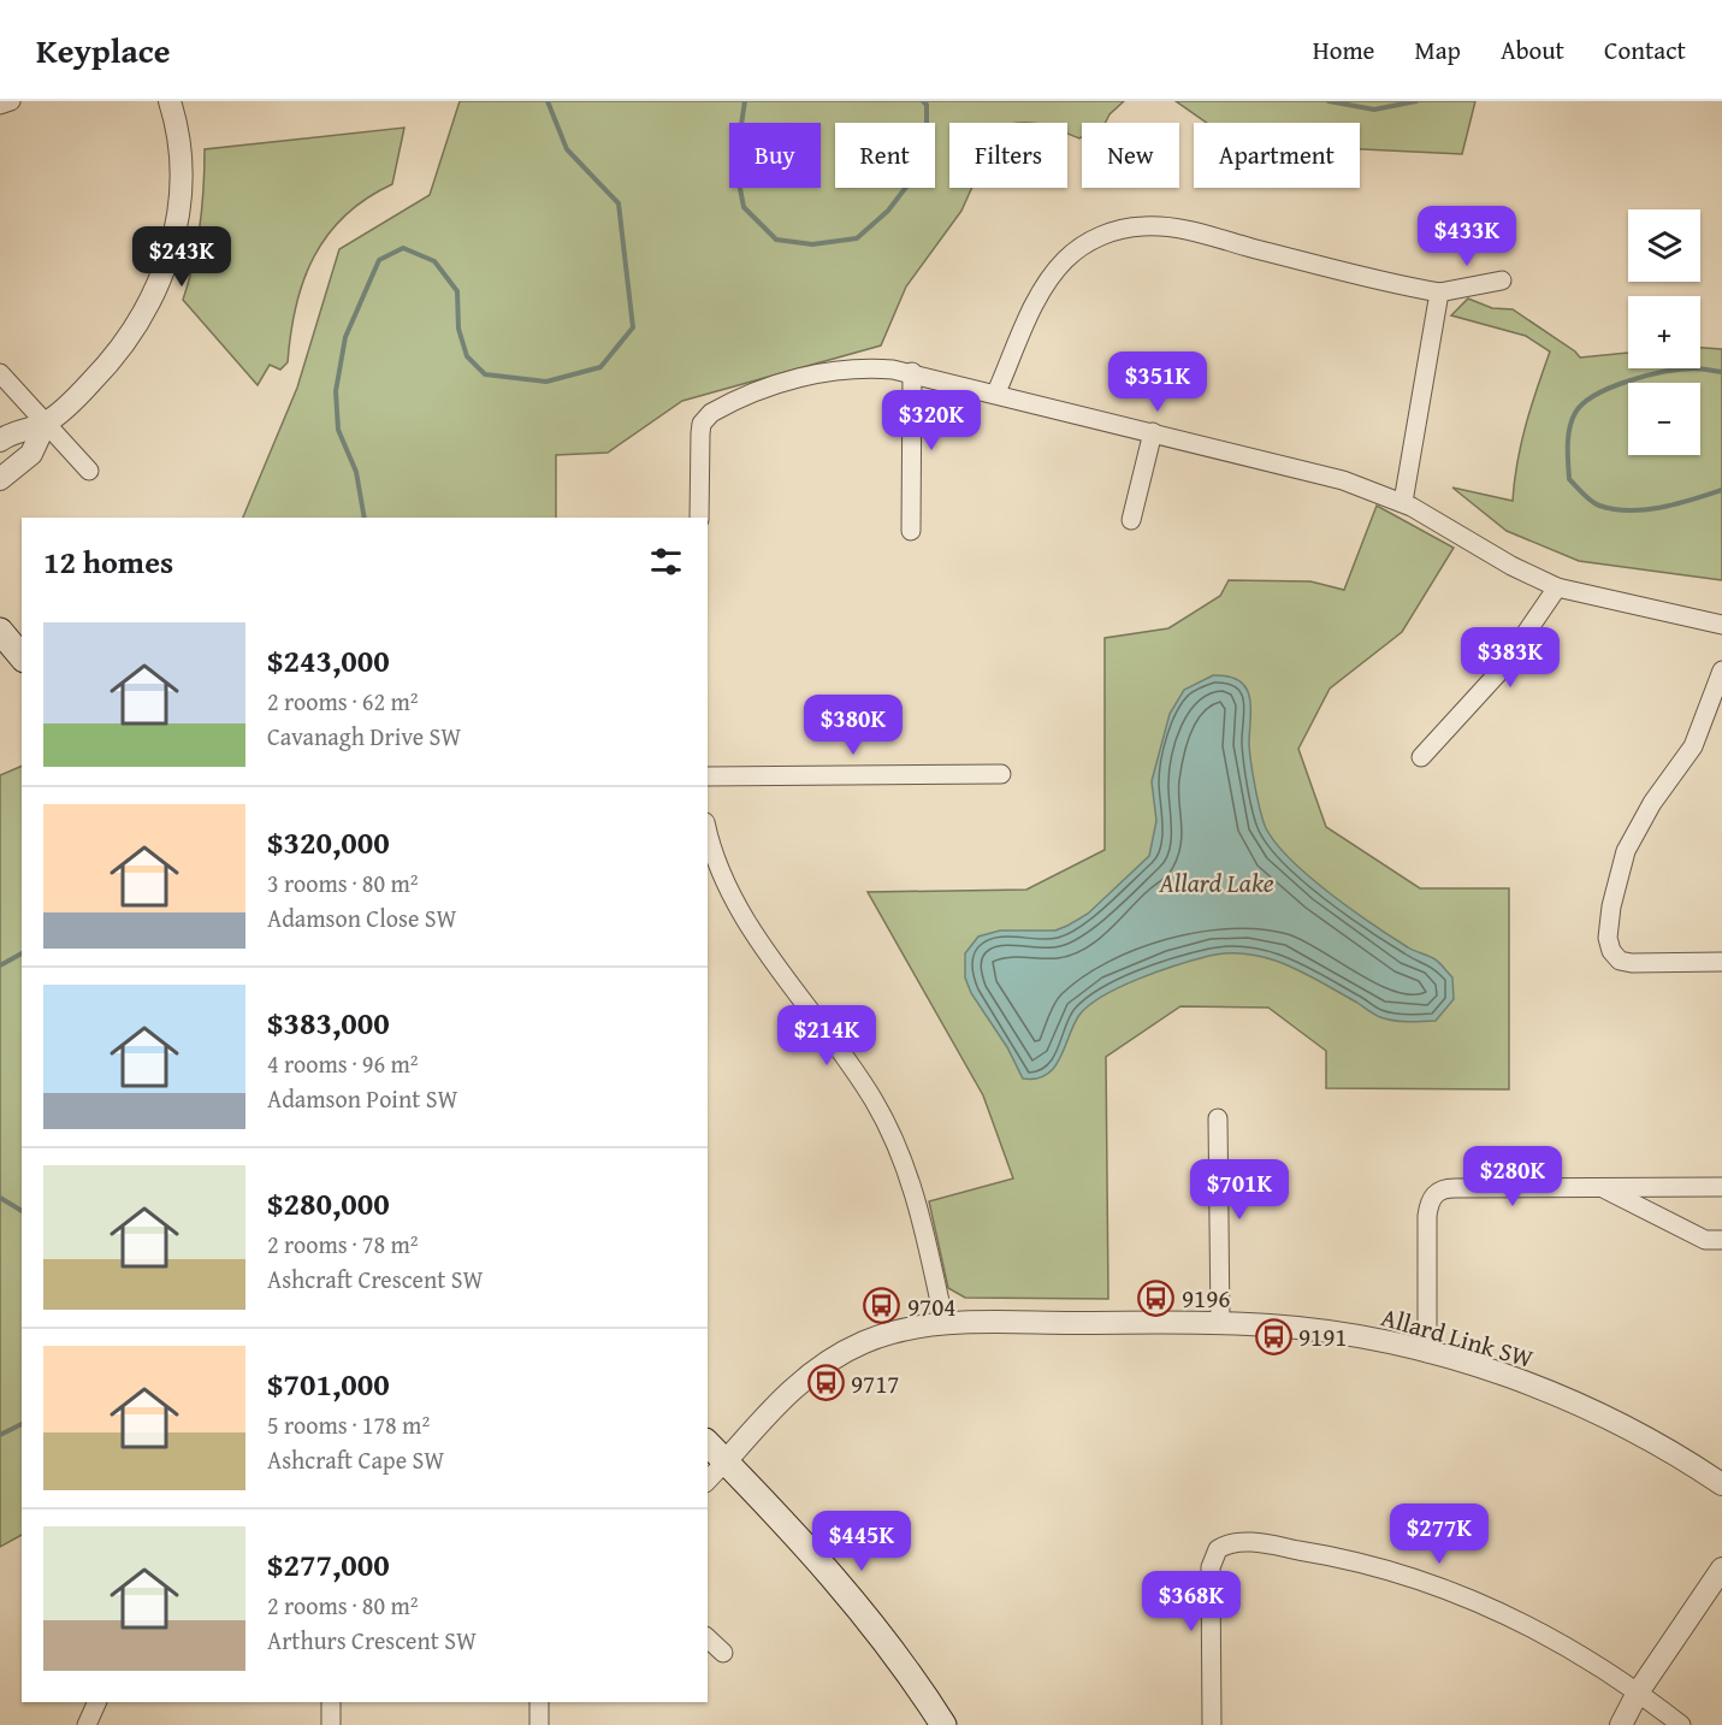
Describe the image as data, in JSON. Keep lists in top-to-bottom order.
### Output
{
  "streets": {
    "street": ["Allard Link SW"]
  },
  "water": ["Allard Lake"],
  "places": {
    "bus stop": [
      "9196",
      "9704",
      "9191",
      "9717"
    ]
  },
  "page": {
    "header": "Keyplace",
    "nav": [
      "Home",
      "Map",
      "About",
      "Contact"
    ],
    "chip": [
      "Buy",
      "Rent",
      "Filters",
      "New",
      "Apartment"
    ],
    "price": [
      "$433K",
      "$243K",
      "$351K",
      "$320K",
      "$383K",
      "$380K",
      "$214K",
      "$280K",
      "$701K",
      "$277K",
      "$445K",
      "$368K"
    ],
    "map_buttons": ["+", "−"],
    "heading": "12 homes",
    "list": [
      {
        "name": "$243,000",
        "note": "2 rooms · 62 m² · Cavanagh Drive SW"
      },
      {
        "name": "$320,000",
        "note": "3 rooms · 80 m² · Adamson Close SW"
      },
      {
        "name": "$383,000",
        "note": "4 rooms · 96 m² · Adamson Point SW"
      },
      {
        "name": "$280,000",
        "note": "2 rooms · 78 m² · Ashcraft Crescent SW"
      },
      {
        "name": "$701,000",
        "note": "5 rooms · 178 m² · Ashcraft Cape SW"
      },
      {
        "name": "$277,000",
        "note": "2 rooms · 80 m² · Arthurs Crescent SW"
      }
    ]
  }
}
